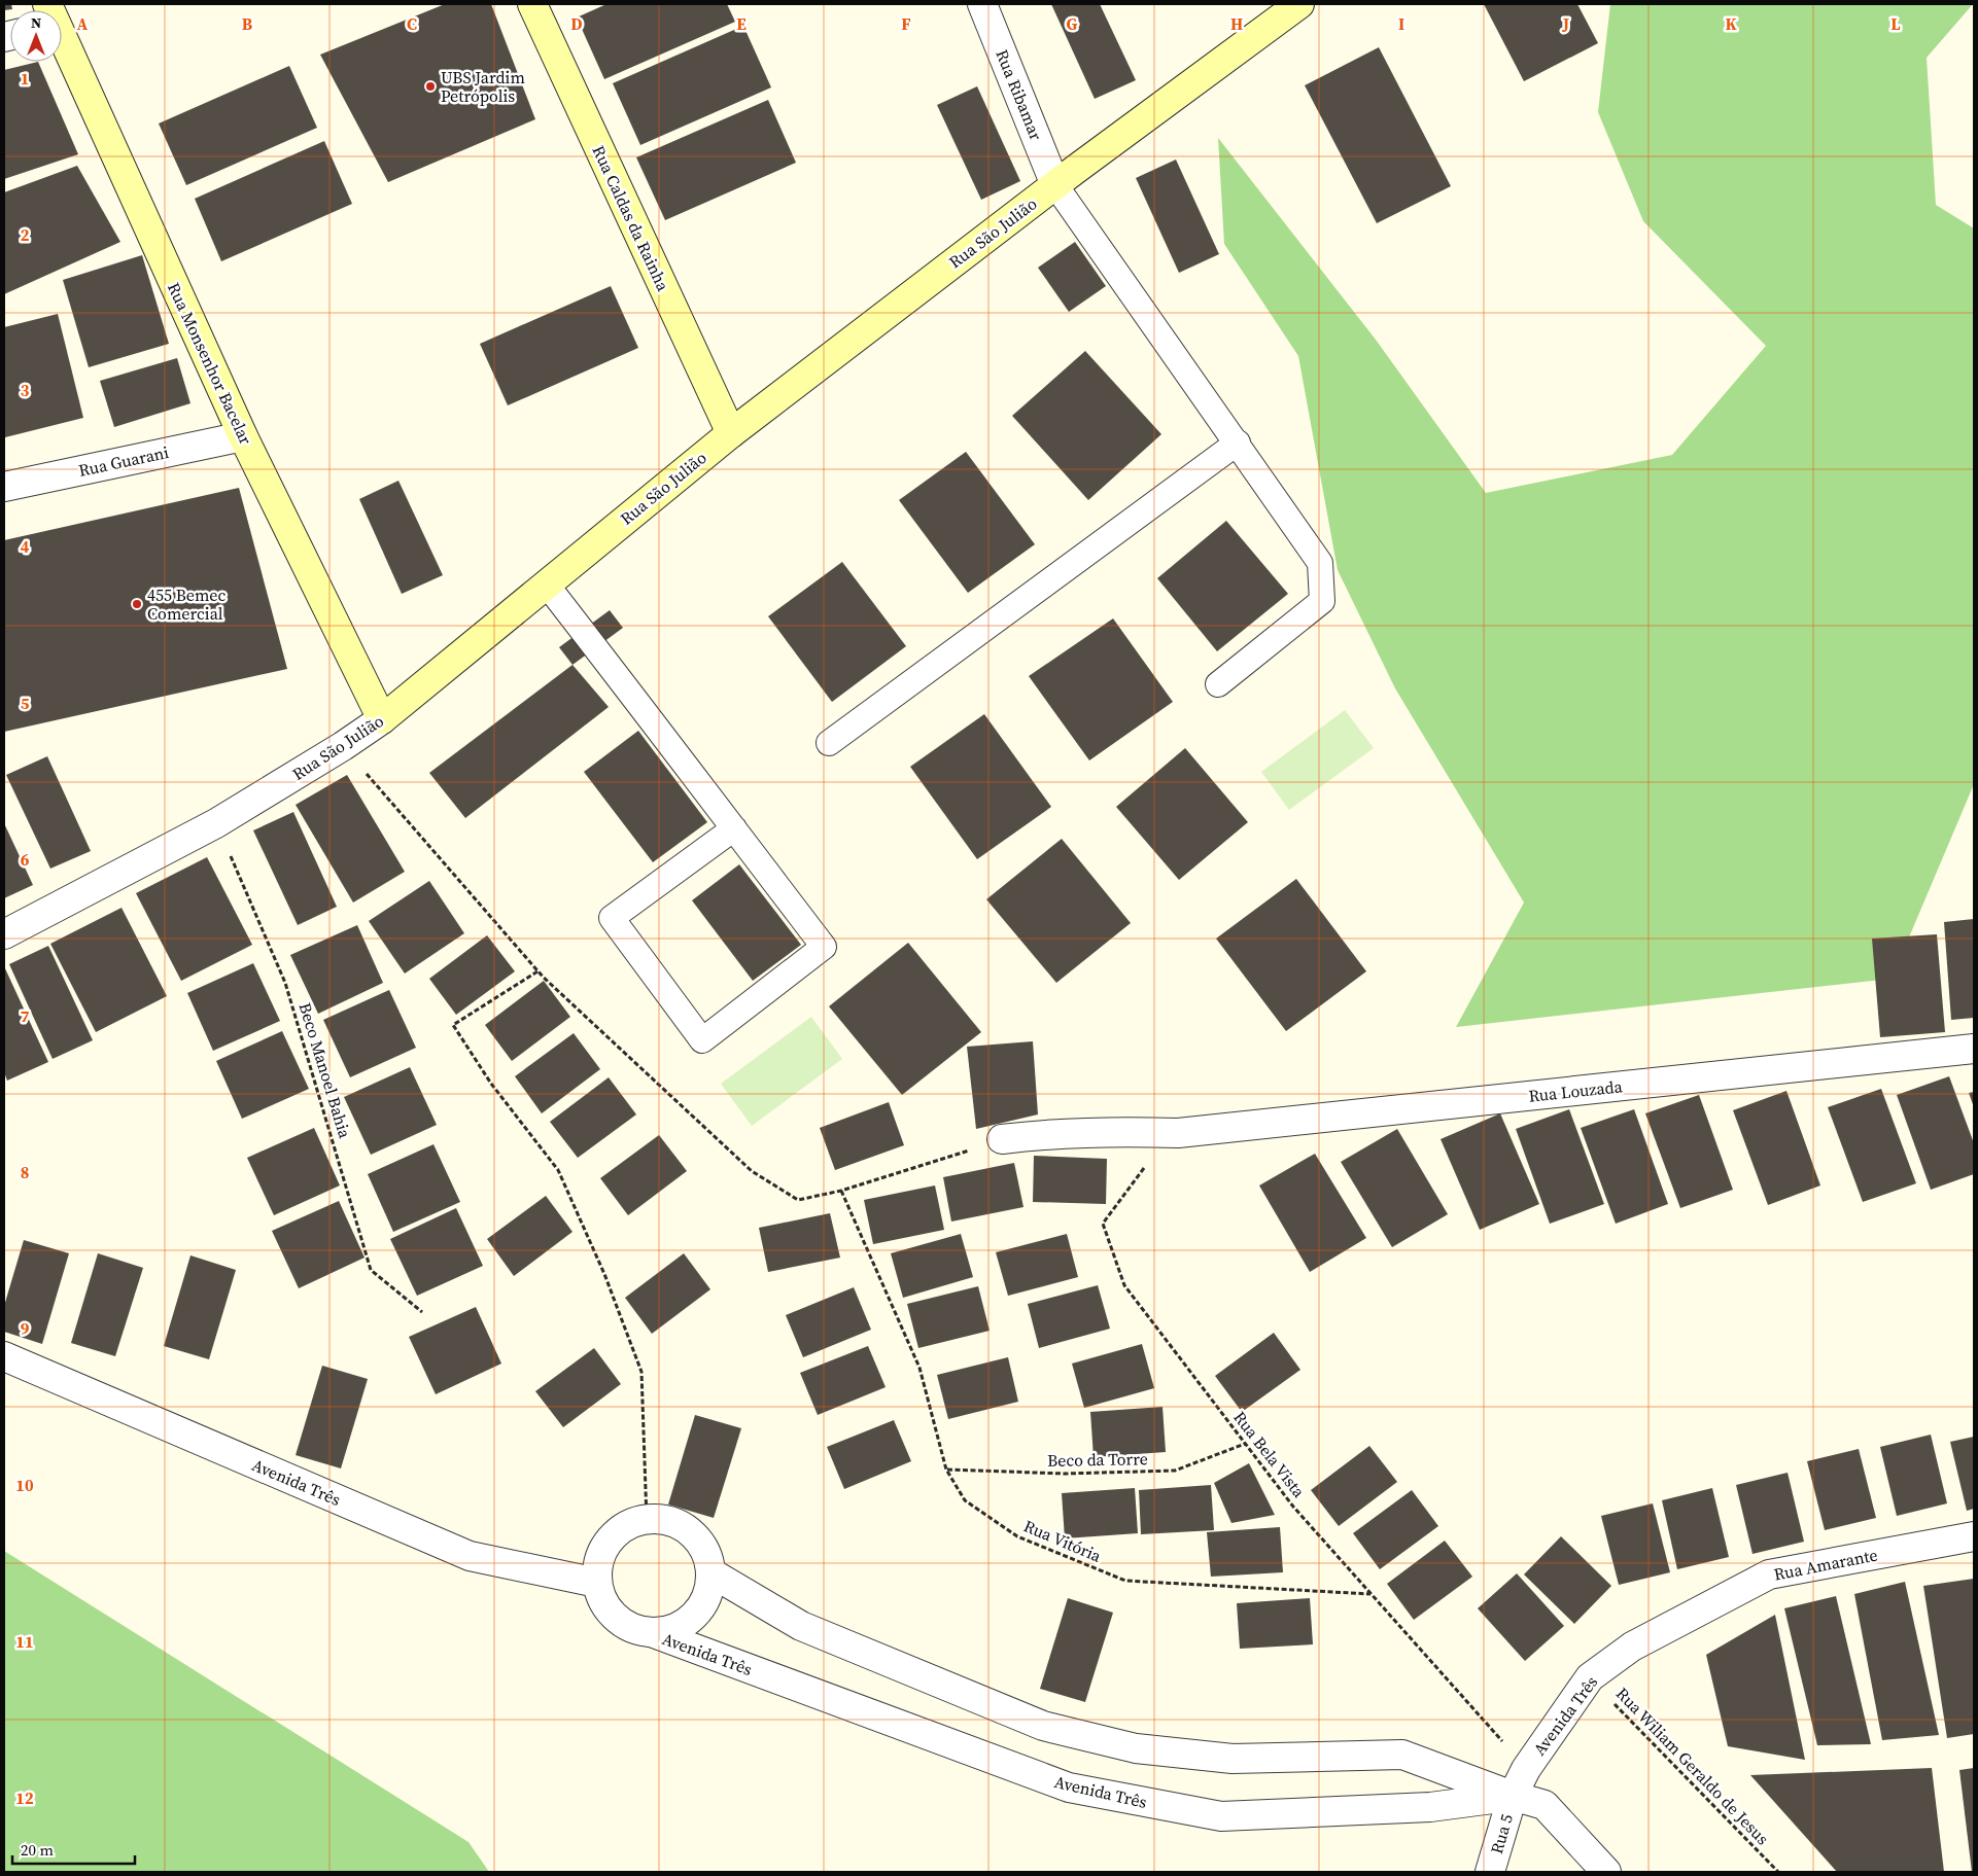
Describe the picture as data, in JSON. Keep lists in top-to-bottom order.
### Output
{
  "streets": {
    "street": [
      "Rua Ribamar",
      "Rua Caldas da Rainha",
      "Rua São Julião",
      "Rua Monsenhor Bacelar",
      "Rua Guarani",
      "Rua Louzada",
      "Avenida Três",
      "Rua Amarante",
      "Rua 5"
    ],
    "path": [
      "Beco Manoel Bahia",
      "Rua Bela Vista",
      "Beco da Torre",
      "Rua Vitória",
      "Rua Wiliam Geraldo de Jesus"
    ]
  },
  "crossings": [
    ["Rua Ribamar", "Rua São Julião"],
    ["Rua Caldas da Rainha", "Rua São Julião"],
    ["Rua São Julião", "Rua Monsenhor Bacelar"],
    ["Rua São Julião", "Beco Manoel Bahia"],
    ["Rua Monsenhor Bacelar", "Rua Guarani"],
    ["Rua Louzada", "Rua Bela Vista"],
    ["Rua Bela Vista", "Beco da Torre"],
    ["Rua Bela Vista", "Avenida Três"],
    ["Rua Bela Vista", "Rua Vitória"],
    ["Beco da Torre", "Rua Vitória"],
    ["Avenida Três", "Rua Amarante"],
    ["Avenida Três", "Rua Wiliam Geraldo de Jesus"],
    ["Avenida Três", "Rua 5"]
  ],
  "places": ["UBS Jardim Petrópolis", "455 Bemec Comercial"],
  "scale_bar": "20 m",
  "north": "top",
  "grid": {
    "columns": [
      "A",
      "B",
      "C",
      "D",
      "E",
      "F",
      "G",
      "H",
      "I",
      "J",
      "K",
      "L"
    ],
    "rows": [
      "1",
      "2",
      "3",
      "4",
      "5",
      "6",
      "7",
      "8",
      "9",
      "10",
      "11",
      "12"
    ]
  }
}
